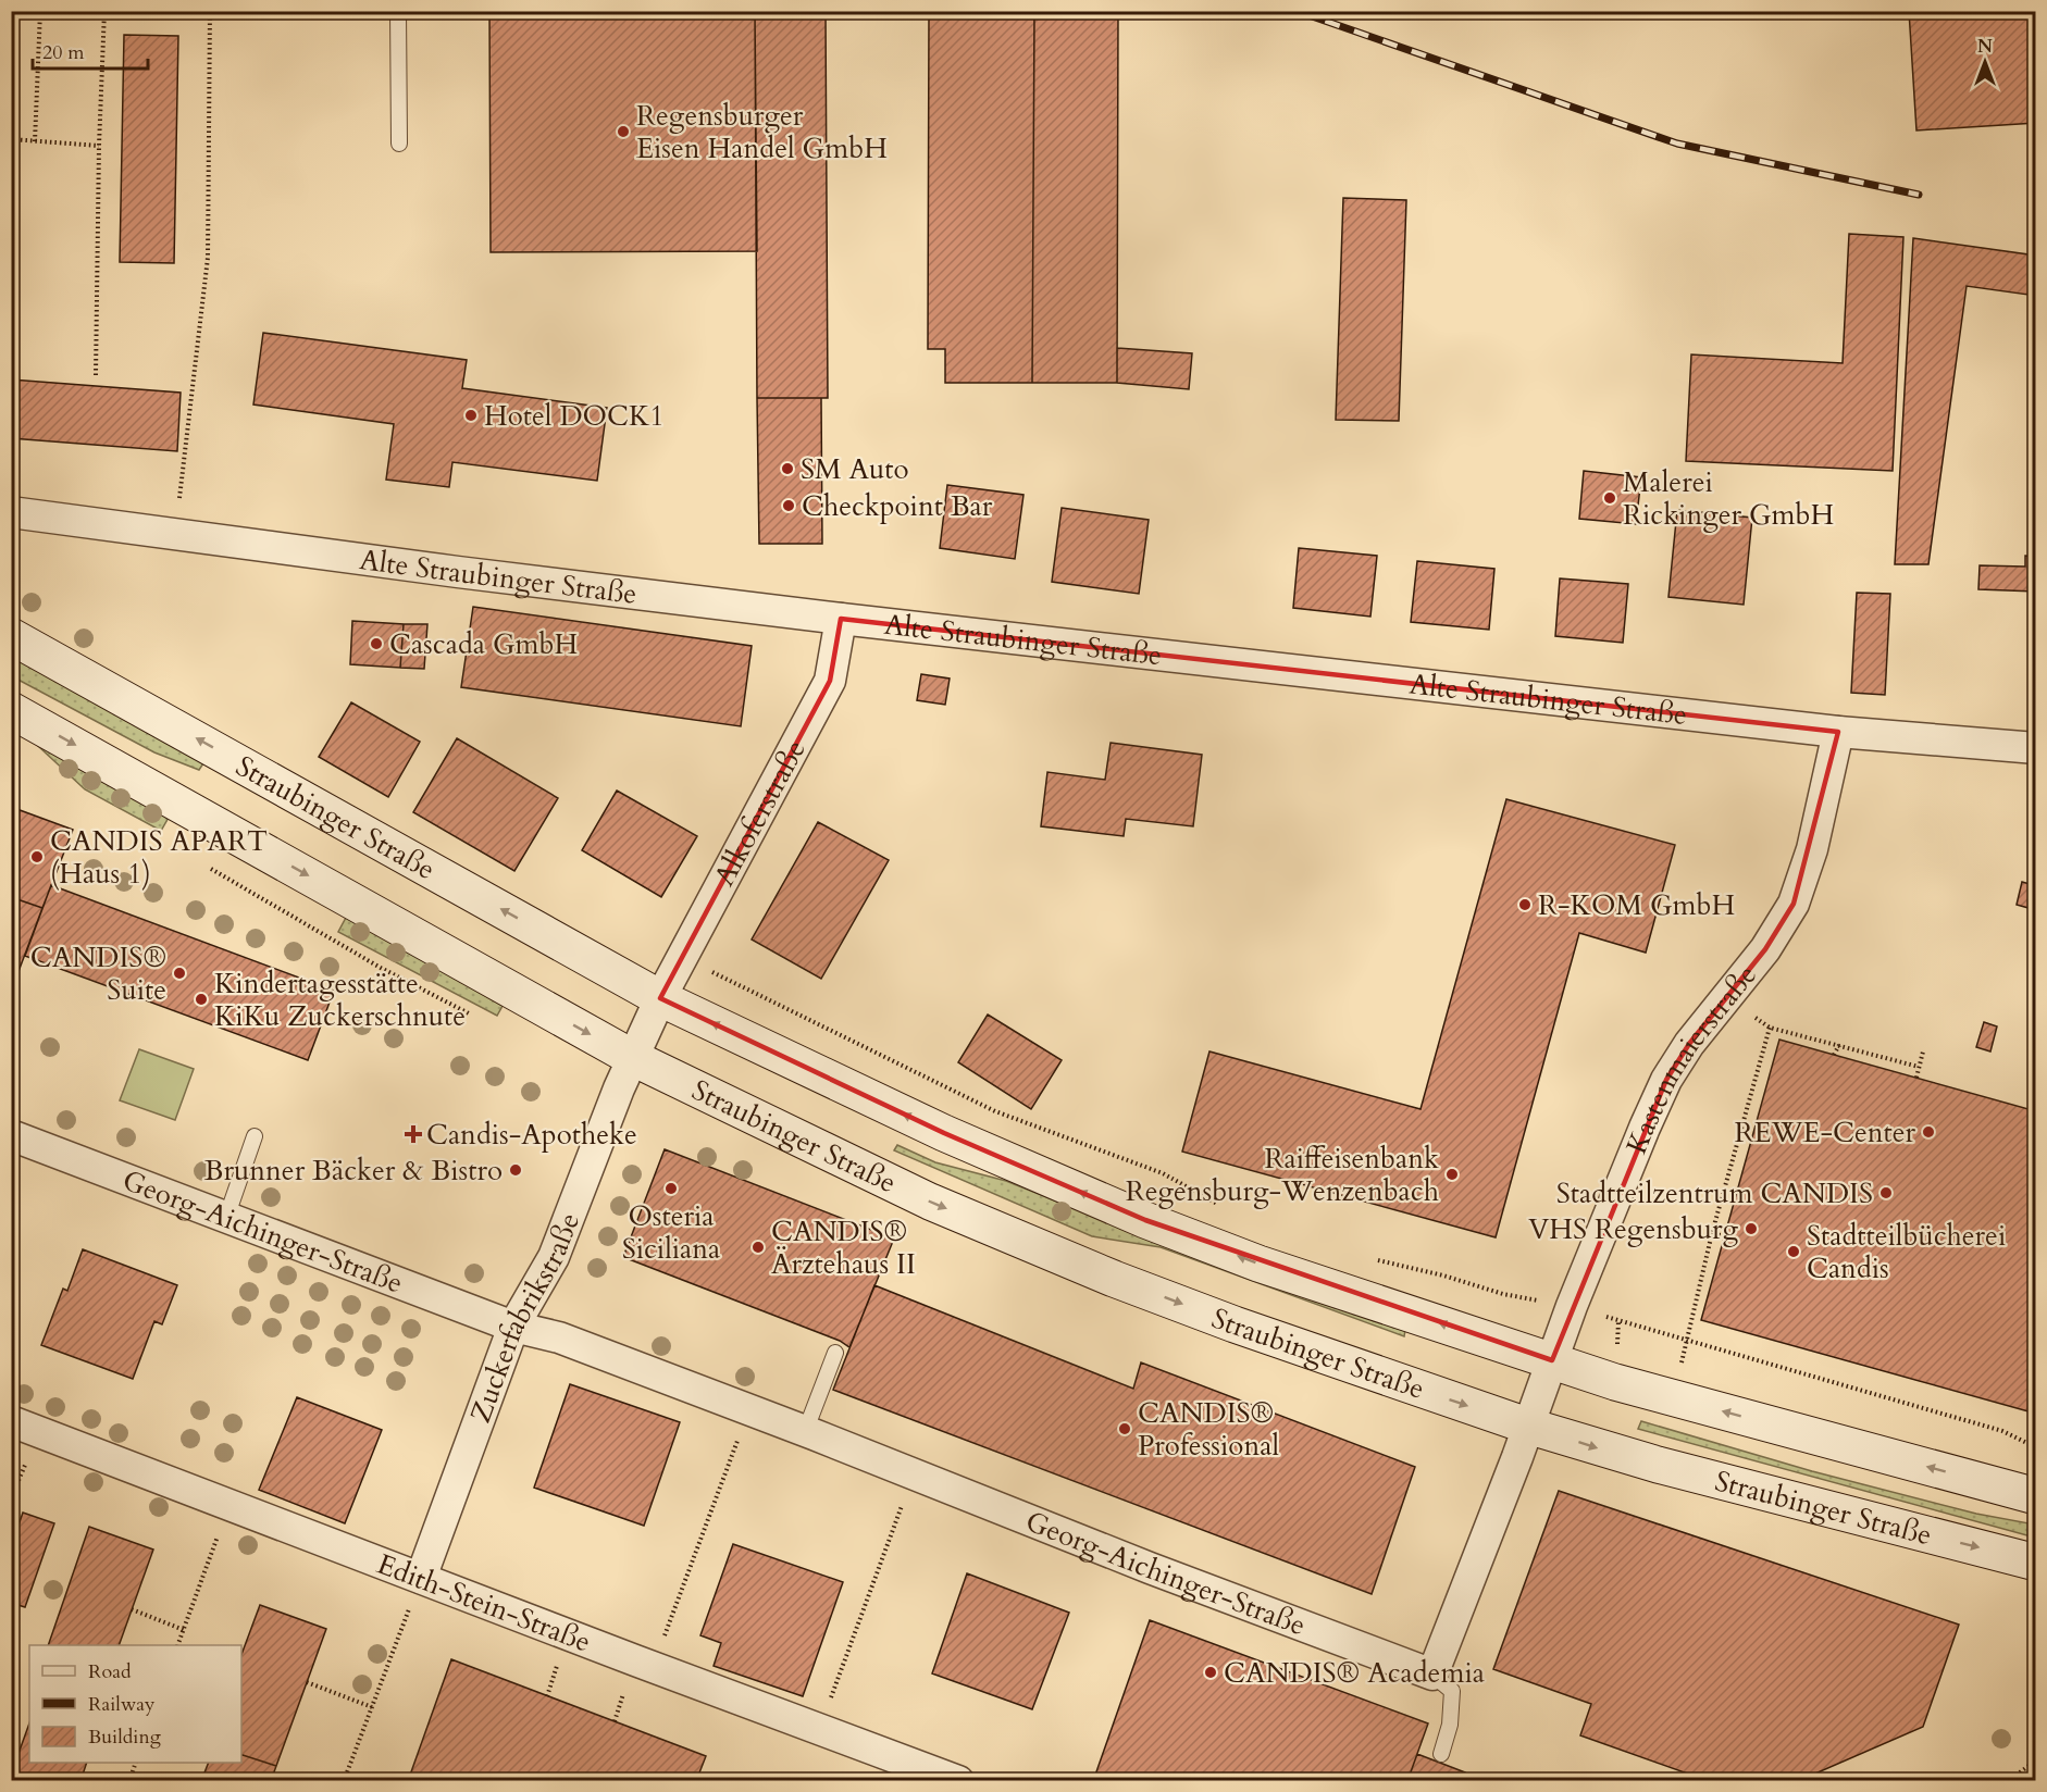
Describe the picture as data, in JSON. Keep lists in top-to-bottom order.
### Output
{
  "streets": {
    "main road": ["Straubinger Straße"],
    "street": [
      "Alte Straubinger Straße",
      "Alkoferstraße",
      "Kastenmaierstraße",
      "Georg-Aichinger-Straße",
      "Zuckerfabrikstraße",
      "Edith-Stein-Straße"
    ]
  },
  "crossings": [
    ["Alte Straubinger Straße", "Alkoferstraße"],
    ["Alte Straubinger Straße", "Kastenmaierstraße"],
    ["Alkoferstraße", "Straubinger Straße"],
    ["Straubinger Straße", "Kastenmaierstraße"],
    ["Straubinger Straße", "Zuckerfabrikstraße"],
    ["Kastenmaierstraße", "Georg-Aichinger-Straße"],
    ["Georg-Aichinger-Straße", "Zuckerfabrikstraße"],
    ["Zuckerfabrikstraße", "Edith-Stein-Straße"]
  ],
  "places": {
    "other": [
      "Regensburger Eisen Handel GmbH",
      "Hotel DOCK1",
      "SM Auto",
      "Malerei Rickinger GmbH",
      "Checkpoint Bar",
      "Cascada GmbH",
      "CANDIS APART (Haus 1)",
      "R-KOM GmbH",
      "CANDIS® Suite",
      "Kindertagesstätte KiKu Zuckerschnute",
      "REWE-Center",
      "Brunner Bäcker & Bistro",
      "Raiffeisenbank Regensburg-Wenzenbach",
      "Osteria Siciliana",
      "Stadtteilzentrum CANDIS",
      "VHS Regensburg",
      "CANDIS® Ärztehaus II",
      "Stadtteilbücherei Candis",
      "CANDIS® Professional",
      "CANDIS® Academia"
    ],
    "health": ["Candis-Apotheke"]
  },
  "legend": ["Road", "Railway", "Building"],
  "scale_bar": "20 m",
  "north": "top"
}
